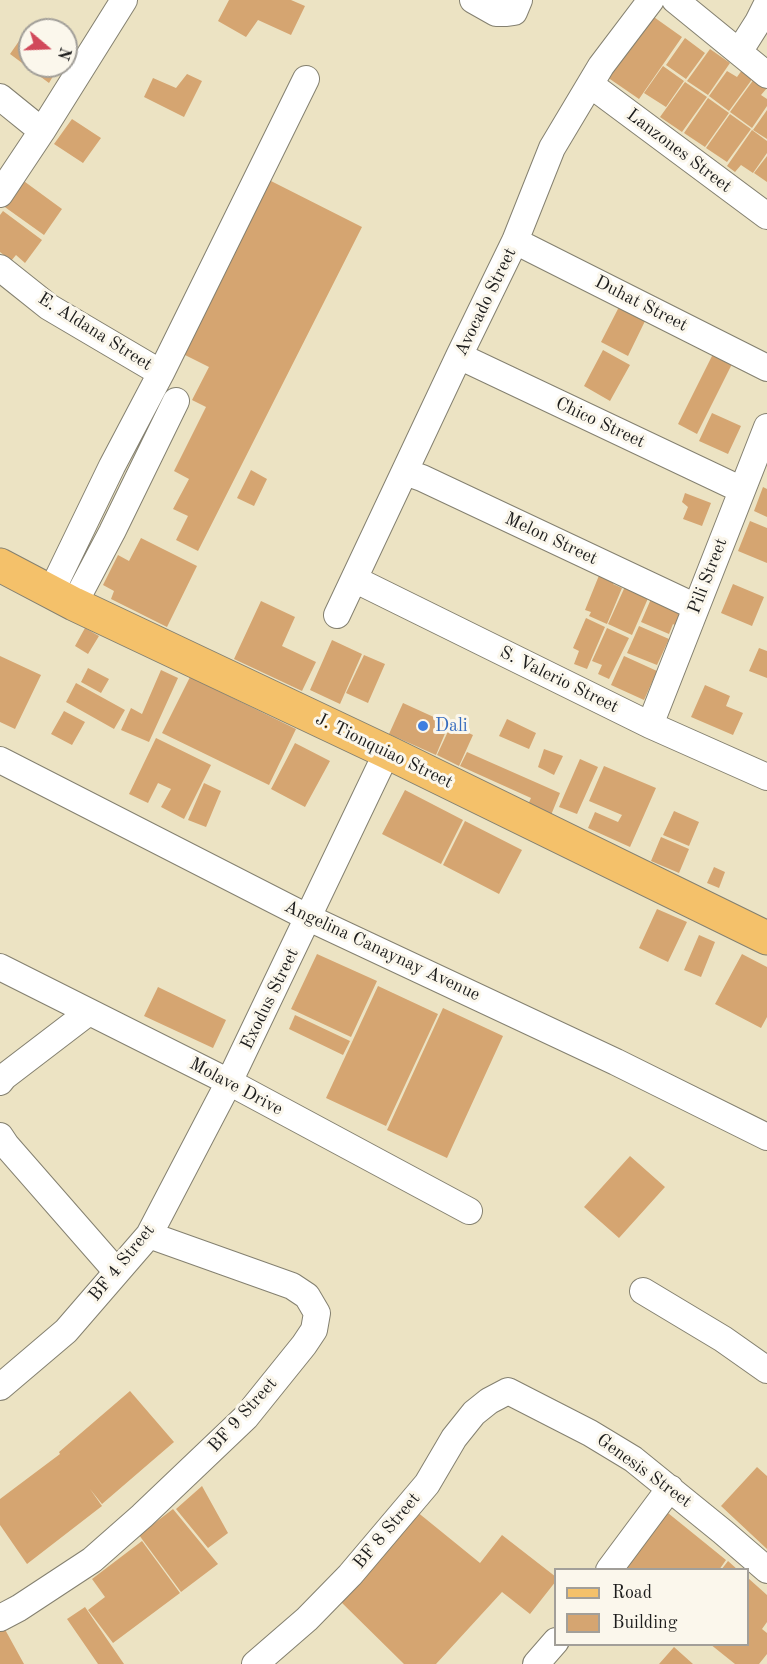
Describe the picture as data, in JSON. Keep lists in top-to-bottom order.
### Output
{
  "streets": {
    "main road": ["J. Tionquiao Street"],
    "street": [
      "Lanzones Street",
      "Avocado Street",
      "Duhat Street",
      "E. Aldana Street",
      "Chico Street",
      "Melon Street",
      "Pili Street",
      "S. Valerio Street",
      "Angelina Canaynay Avenue",
      "Exodus Street",
      "Molave Drive",
      "BF 4 Street",
      "BF 9 Street",
      "Genesis Street",
      "BF 8 Street"
    ]
  },
  "crossings": [
    ["Lanzones Street", "Avocado Street"],
    ["Avocado Street", "Duhat Street"],
    ["Avocado Street", "Chico Street"],
    ["Avocado Street", "Melon Street"],
    ["Avocado Street", "S. Valerio Street"],
    ["Chico Street", "Pili Street"],
    ["Melon Street", "Pili Street"],
    ["Pili Street", "S. Valerio Street"],
    ["J. Tionquiao Street", "Exodus Street"],
    ["Angelina Canaynay Avenue", "Exodus Street"],
    ["Exodus Street", "Molave Drive"],
    ["Exodus Street", "BF 4 Street"],
    ["Molave Drive", "BF 4 Street"],
    ["BF 4 Street", "BF 9 Street"],
    ["Genesis Street", "BF 8 Street"]
  ],
  "places": ["Dali"],
  "legend": ["Road", "Building"],
  "north": "right"
}
